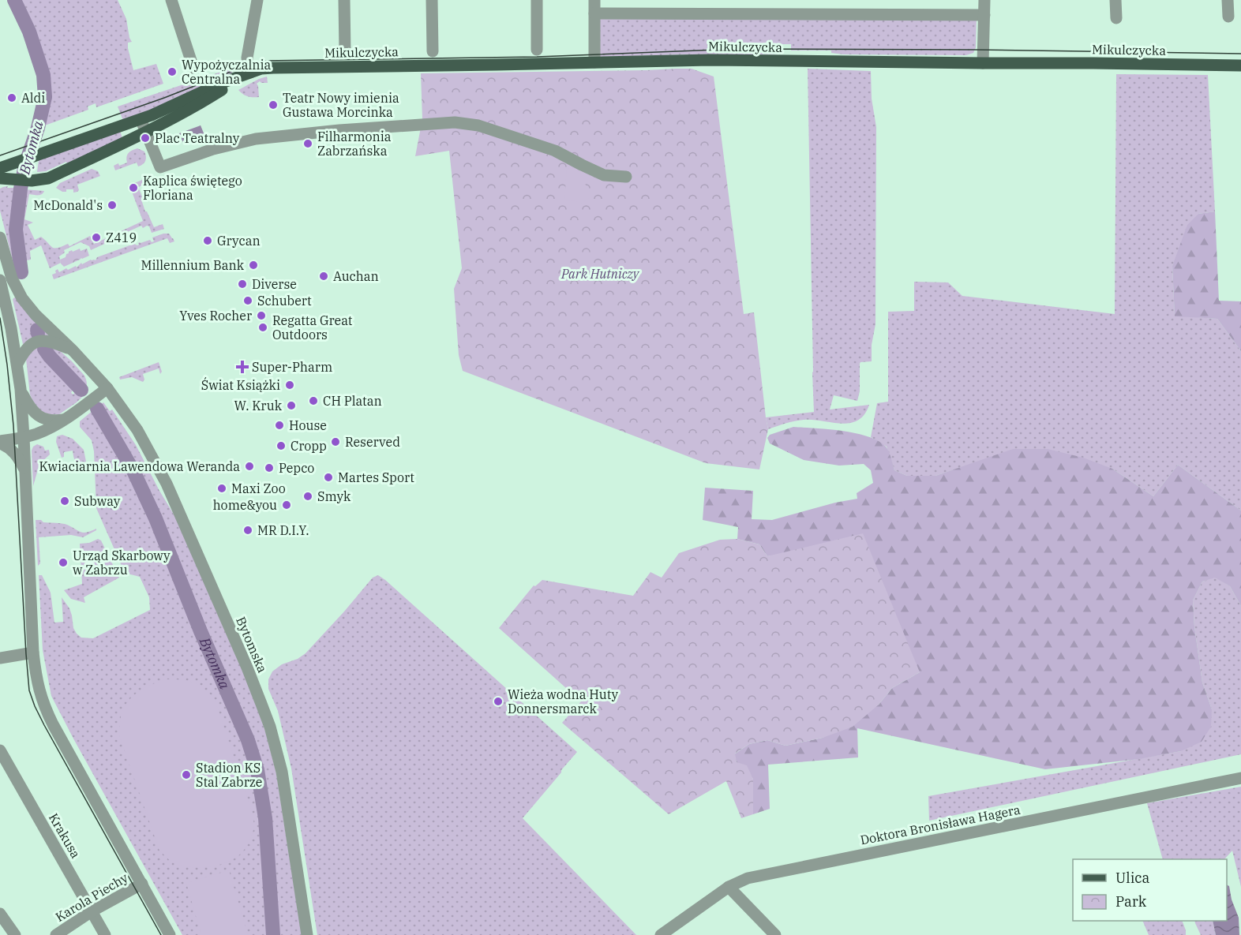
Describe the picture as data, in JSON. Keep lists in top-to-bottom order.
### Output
{
  "streets": {
    "main road": ["Mikulczycka"],
    "street": [
      "Bytomska",
      "Doktora Bronisława Hagera",
      "Krakusa",
      "Karola Piechy"
    ]
  },
  "crossings": [
    ["Krakusa", "Karola Piechy"]
  ],
  "water": ["Bytomka"],
  "parks": ["Park Hutniczy"],
  "places": {
    "other": [
      "Wypożyczalnia Centralna",
      "Aldi",
      "Teatr Nowy imienia Gustawa Morcinka",
      "Plac Teatralny",
      "Filharmonia Zabrzańska",
      "Kaplica świętego Floriana",
      "McDonald's",
      "Z419",
      "Grycan",
      "Millennium Bank",
      "Auchan",
      "Diverse",
      "Schubert",
      "Yves Rocher",
      "Regatta Great Outdoors",
      "Świat Książki",
      "CH Platan",
      "W. Kruk",
      "House",
      "Reserved",
      "Cropp",
      "Kwiaciarnia Lawendowa Weranda",
      "Pepco",
      "Martes Sport",
      "Maxi Zoo",
      "Smyk",
      "Subway",
      "home&you",
      "MR D.I.Y.",
      "Urząd Skarbowy w Zabrzu",
      "Wieża wodna Huty Donnersmarck",
      "Stadion KS Stal Zabrze"
    ],
    "health": ["Super-Pharm"]
  },
  "legend": ["Ulica", "Park"]
}
